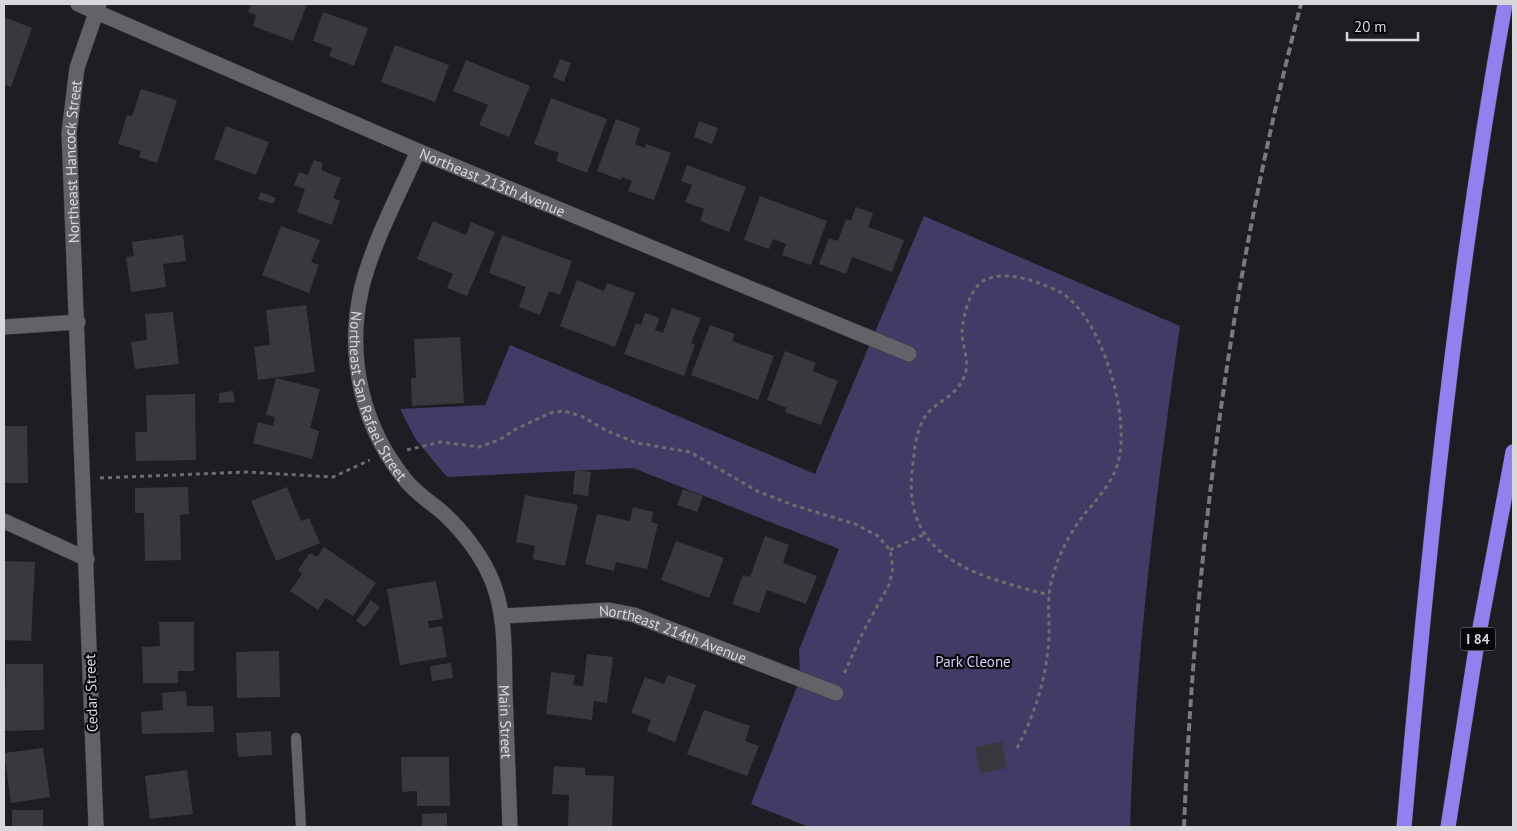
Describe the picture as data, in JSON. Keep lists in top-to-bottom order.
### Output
{
  "streets": {
    "highway": ["I 84"],
    "street": [
      "Northeast Hancock Street",
      "Northeast 213th Avenue",
      "Northeast San Rafael Street",
      "Northeast 214th Avenue",
      "Cedar Street",
      "Main Street"
    ]
  },
  "crossings": [
    ["Northeast Hancock Street", "Northeast 213th Avenue"],
    ["Northeast Hancock Street", "Cedar Street"],
    ["Northeast 213th Avenue", "Northeast San Rafael Street"],
    ["Northeast San Rafael Street", "Northeast 214th Avenue"],
    ["Northeast San Rafael Street", "Main Street"],
    ["Northeast 214th Avenue", "Main Street"]
  ],
  "parks": ["Park Cleone"],
  "scale_bar": "20 m"
}
